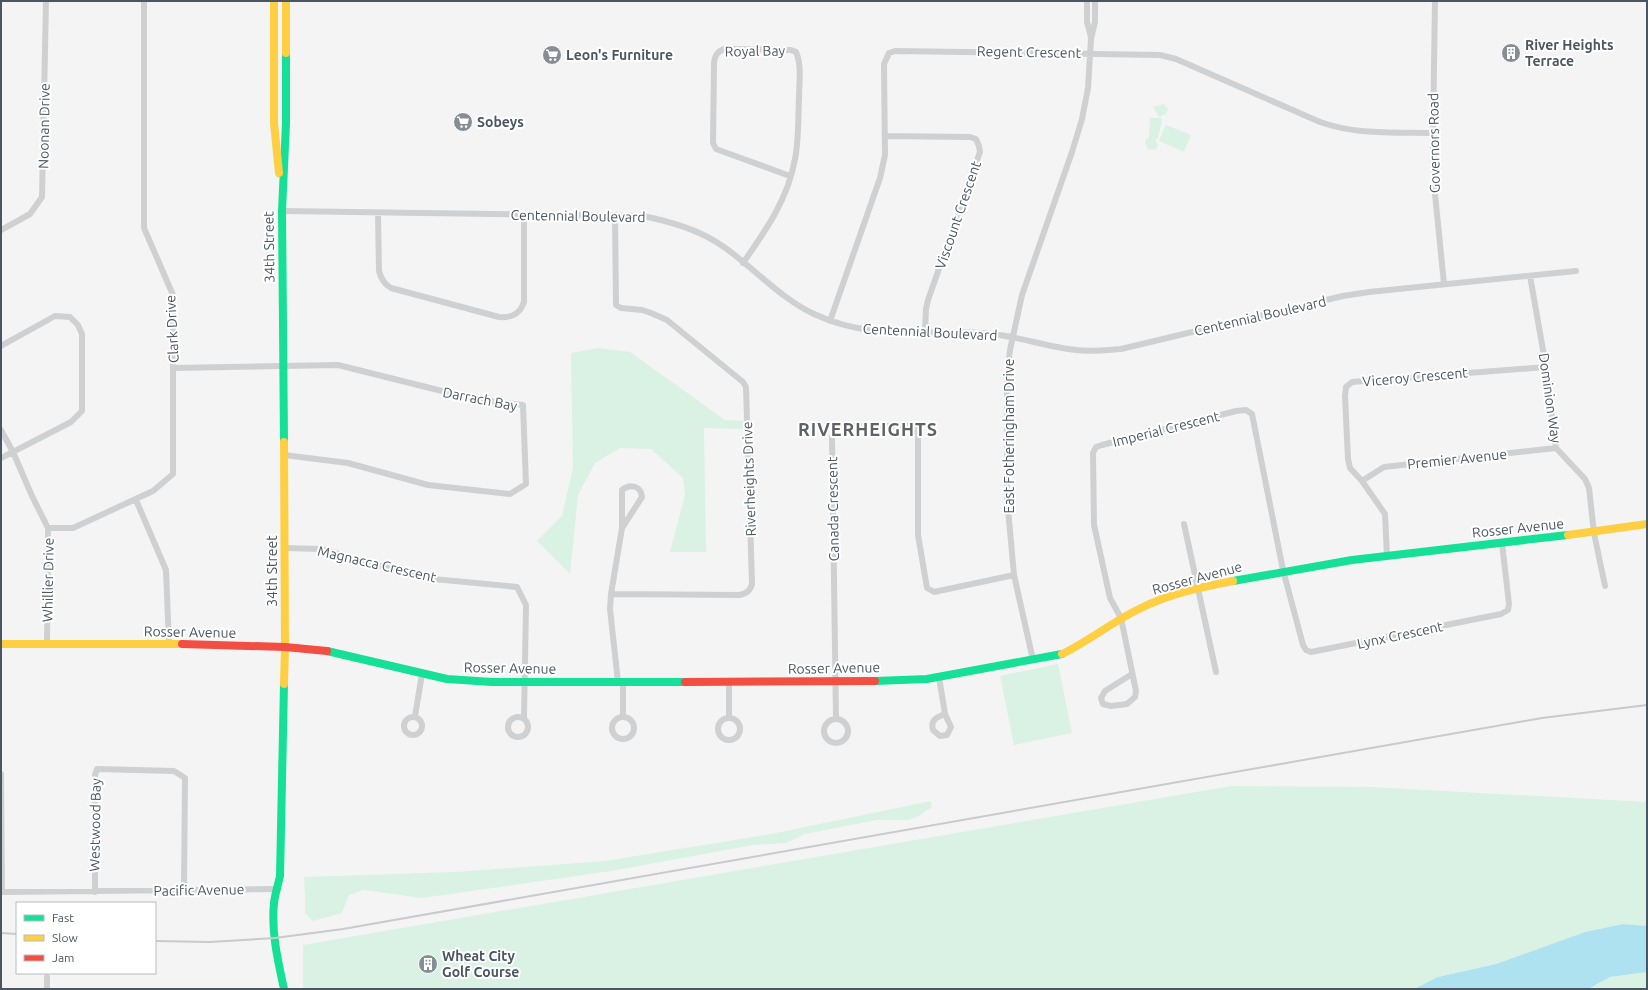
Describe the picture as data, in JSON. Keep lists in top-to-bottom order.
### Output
{
  "streets": {
    "street": [
      "Royal Bay",
      "Regent Crescent",
      "Noonan Drive",
      "Governors Road",
      "Viscount Crescent",
      "Centennial Boulevard",
      "34th Street",
      "Clark Drive",
      "Viceroy Crescent",
      "Dominion Way",
      "Darrach Bay",
      "Imperial Crescent",
      "East Fotheringham Drive",
      "Premier Avenue",
      "Riverheights Drive",
      "Canada Crescent",
      "Rosser Avenue",
      "Magnacca Crescent",
      "Whillier Drive",
      "Lynx Crescent",
      "Westwood Bay",
      "Pacific Avenue"
    ]
  },
  "crossings": [
    ["Royal Bay", "Centennial Boulevard"],
    ["Regent Crescent", "Governors Road"],
    ["Regent Crescent", "Viscount Crescent"],
    ["Regent Crescent", "Centennial Boulevard"],
    ["Regent Crescent", "East Fotheringham Drive"],
    ["Governors Road", "Centennial Boulevard"],
    ["Viscount Crescent", "Centennial Boulevard"],
    ["Centennial Boulevard", "34th Street"],
    ["Centennial Boulevard", "Dominion Way"],
    ["Centennial Boulevard", "East Fotheringham Drive"],
    ["Centennial Boulevard", "Riverheights Drive"],
    ["34th Street", "Darrach Bay"],
    ["34th Street", "Rosser Avenue"],
    ["34th Street", "Magnacca Crescent"],
    ["34th Street", "Pacific Avenue"],
    ["Clark Drive", "Whillier Drive"],
    ["Viceroy Crescent", "Dominion Way"],
    ["Viceroy Crescent", "Premier Avenue"],
    ["Viceroy Crescent", "Rosser Avenue"],
    ["Dominion Way", "Premier Avenue"],
    ["Dominion Way", "Rosser Avenue"],
    ["Imperial Crescent", "Rosser Avenue"],
    ["Imperial Crescent", "Lynx Crescent"],
    ["East Fotheringham Drive", "Canada Crescent"],
    ["East Fotheringham Drive", "Rosser Avenue"],
    ["Canada Crescent", "Rosser Avenue"],
    ["Rosser Avenue", "Magnacca Crescent"],
    ["Rosser Avenue", "Whillier Drive"],
    ["Rosser Avenue", "Lynx Crescent"],
    ["Westwood Bay", "Pacific Avenue"]
  ],
  "districts": ["RIVERHEIGHTS"],
  "places": {
    "building": ["River Heights Terrace", "Wheat City Golf Course"],
    "supermarket": ["Leon's Furniture", "Sobeys"]
  },
  "legend": ["Fast", "Slow", "Jam"]
}
